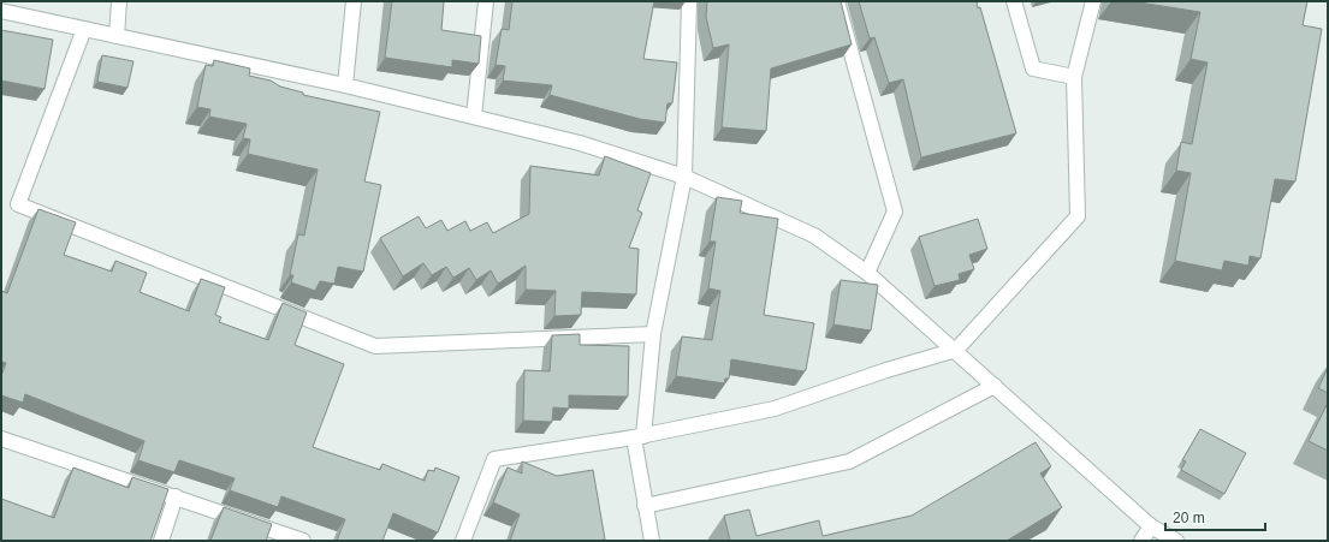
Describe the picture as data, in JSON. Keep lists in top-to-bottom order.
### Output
{
  "scale_bar": "20 m"
}
